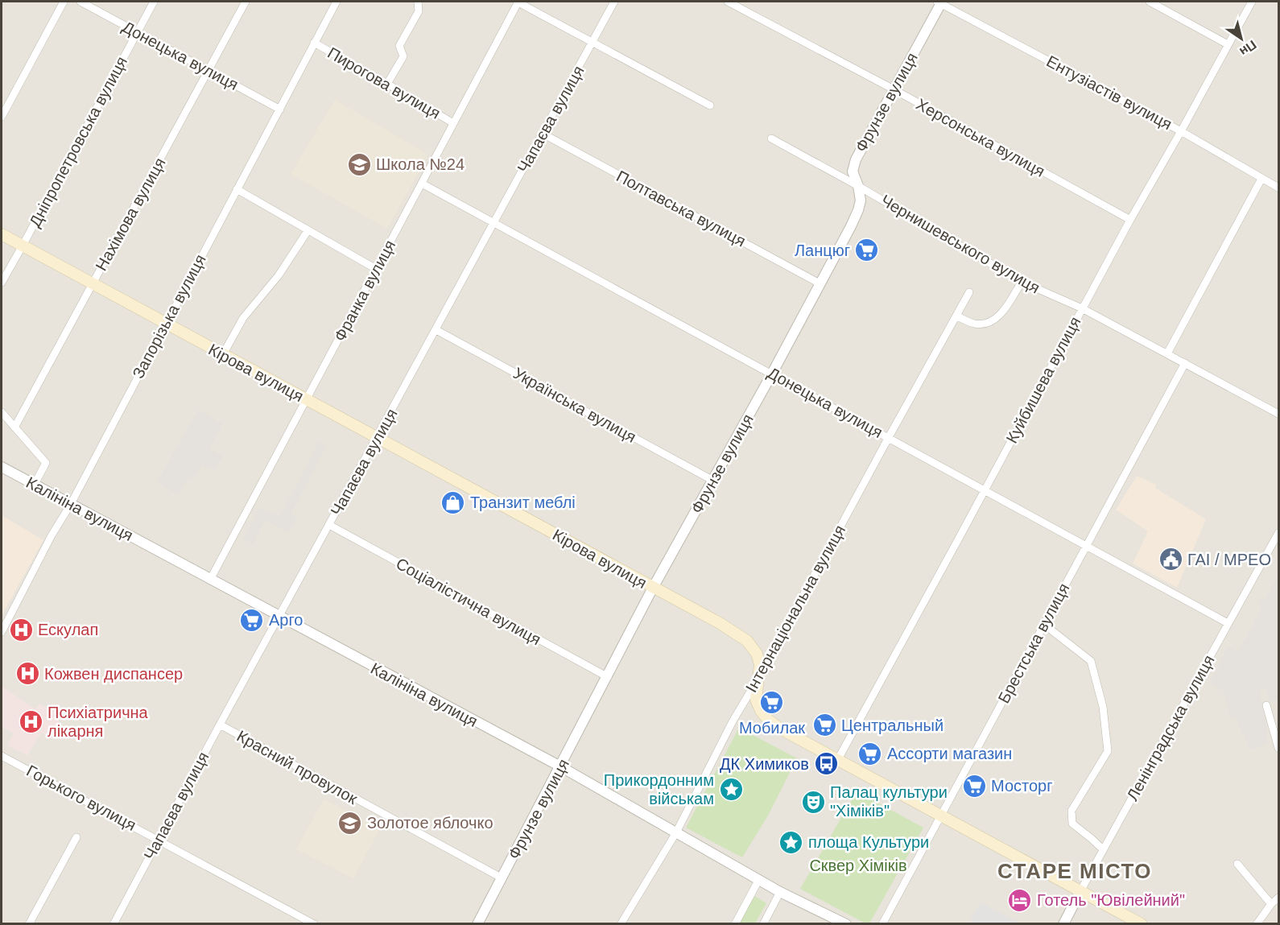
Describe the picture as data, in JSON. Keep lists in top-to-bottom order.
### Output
{
  "streets": {
    "main road": ["Кірова вулиця"],
    "street": [
      "Донецька вулиця",
      "Пирогова вулиця",
      "Ентузіастів вулиця",
      "Фрунзе вулиця",
      "Чапаєва вулиця",
      "Херсонська вулиця",
      "Дніпропетровська вулиця",
      "Полтавська вулиця",
      "Нахімова вулиця",
      "Чернишевського вулиця",
      "Франка вулиця",
      "Запорізька вулиця",
      "Куйбишева вулиця",
      "Українська вулиця",
      "Калініна вулиця",
      "Соціалістична вулиця",
      "Інтернаціональна вулиця",
      "Брестська вулиця",
      "Ленінградська вулиця",
      "Красний провулок",
      "Горького вулиця"
    ]
  },
  "crossings": [
    ["Донецька вулиця", "Фрунзе вулиця"],
    ["Донецька вулиця", "Чапаєва вулиця"],
    ["Донецька вулиця", "Дніпропетровська вулиця"],
    ["Донецька вулиця", "Нахімова вулиця"],
    ["Донецька вулиця", "Франка вулиця"],
    ["Донецька вулиця", "Запорізька вулиця"],
    ["Донецька вулиця", "Куйбишева вулиця"],
    ["Донецька вулиця", "Інтернаціональна вулиця"],
    ["Донецька вулиця", "Брестська вулиця"],
    ["Донецька вулиця", "Ленінградська вулиця"],
    ["Пирогова вулиця", "Франка вулиця"],
    ["Пирогова вулиця", "Запорізька вулиця"],
    ["Ентузіастів вулиця", "Фрунзе вулиця"],
    ["Ентузіастів вулиця", "Куйбишева вулиця"],
    ["Фрунзе вулиця", "Херсонська вулиця"],
    ["Фрунзе вулиця", "Полтавська вулиця"],
    ["Фрунзе вулиця", "Чернишевського вулиця"],
    ["Фрунзе вулиця", "Кірова вулиця"],
    ["Фрунзе вулиця", "Українська вулиця"],
    ["Фрунзе вулиця", "Калініна вулиця"],
    ["Фрунзе вулиця", "Соціалістична вулиця"],
    ["Фрунзе вулиця", "Красний провулок"],
    ["Чапаєва вулиця", "Полтавська вулиця"],
    ["Чапаєва вулиця", "Кірова вулиця"],
    ["Чапаєва вулиця", "Українська вулиця"],
    ["Чапаєва вулиця", "Калініна вулиця"],
    ["Чапаєва вулиця", "Соціалістична вулиця"],
    ["Чапаєва вулиця", "Красний провулок"],
    ["Чапаєва вулиця", "Горького вулиця"],
    ["Херсонська вулиця", "Куйбишева вулиця"],
    ["Дніпропетровська вулиця", "Кірова вулиця"],
    ["Нахімова вулиця", "Кірова вулиця"],
    ["Чернишевського вулиця", "Куйбишева вулиця"],
    ["Чернишевського вулиця", "Брестська вулиця"],
    ["Франка вулиця", "Кірова вулиця"],
    ["Франка вулиця", "Калініна вулиця"],
    ["Запорізька вулиця", "Кірова вулиця"],
    ["Запорізька вулиця", "Калініна вулиця"],
    ["Кірова вулиця", "Куйбишева вулиця"],
    ["Кірова вулиця", "Інтернаціональна вулиця"],
    ["Кірова вулиця", "Брестська вулиця"],
    ["Кірова вулиця", "Ленінградська вулиця"],
    ["Калініна вулиця", "Інтернаціональна вулиця"]
  ],
  "districts": ["СТАРЕ МІСТО"],
  "parks": ["Сквер Хіміків"],
  "places": {
    "school or university": ["Школа №24", "Золотое яблочко"],
    "supermarket": [
      "Ланцюг",
      "Арго",
      "Мобилак",
      "Центральный",
      "Ассорти магазин",
      "Мосторг"
    ],
    "shop": ["Транзит меблі"],
    "public building": ["ГАІ / МРЕО"],
    "hospital": ["Ескулап", "Кожвен диспансер", "Психіатрична лікарня"],
    "bus stop": ["ДК Химиков"],
    "place": ["Прикордонним військам", "площа Культури"],
    "theatre": ["Палац культури \"Хіміків\""],
    "hotel": ["Готель \"Ювілейний\""]
  },
  "north": "bottom right"
}
